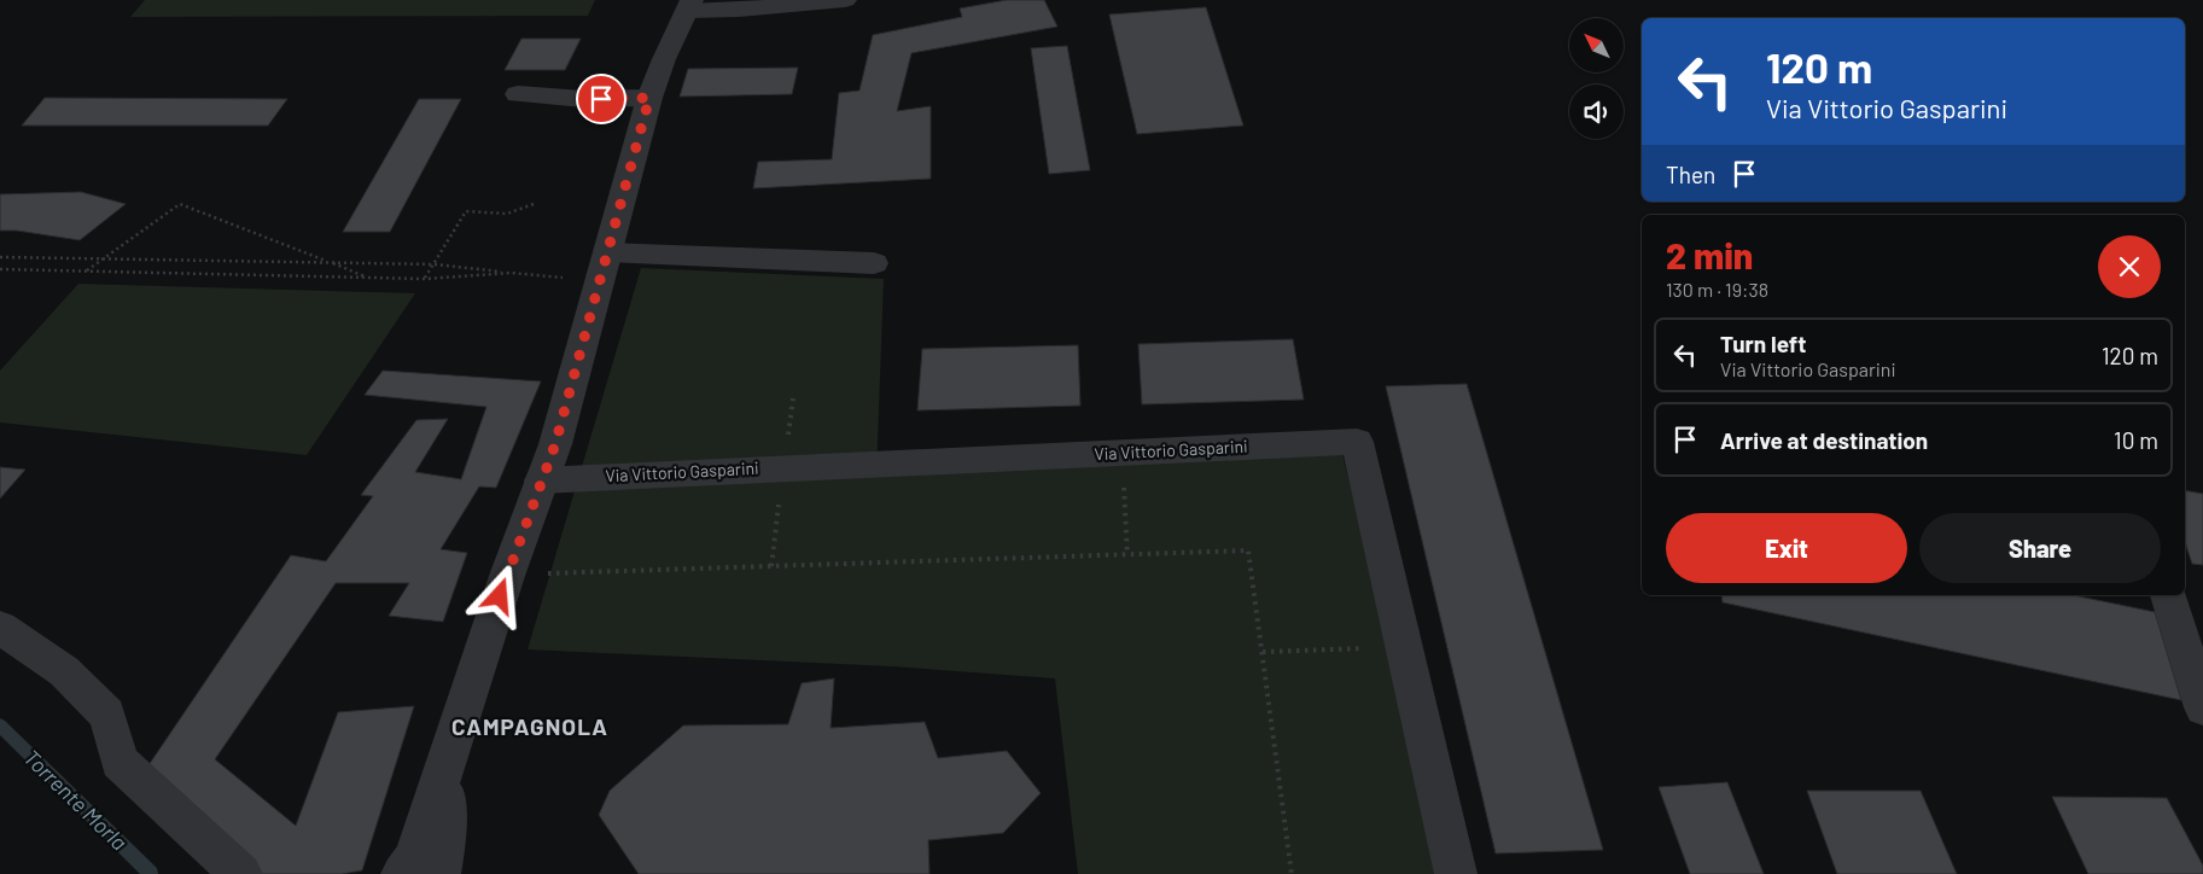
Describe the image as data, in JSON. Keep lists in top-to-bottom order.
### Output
{
  "streets": {
    "street": ["Via Vittorio Gasparini"]
  },
  "districts": ["CAMPAGNOLA"],
  "water": ["Torrente Morla"],
  "north": "top left",
  "page": {
    "turn": ["120 m", "Via Vittorio Gasparini"],
    "then": "Then",
    "heading": ["2 min", "130 m · 19:38"],
    "list": [
      {
        "name": "Turn left",
        "note": "Via Vittorio Gasparini",
        "value": "120 m"
      },
      {
        "name": "Arrive at destination",
        "value": "10 m"
      }
    ],
    "buttons": ["Exit", "Share"]
  }
}
